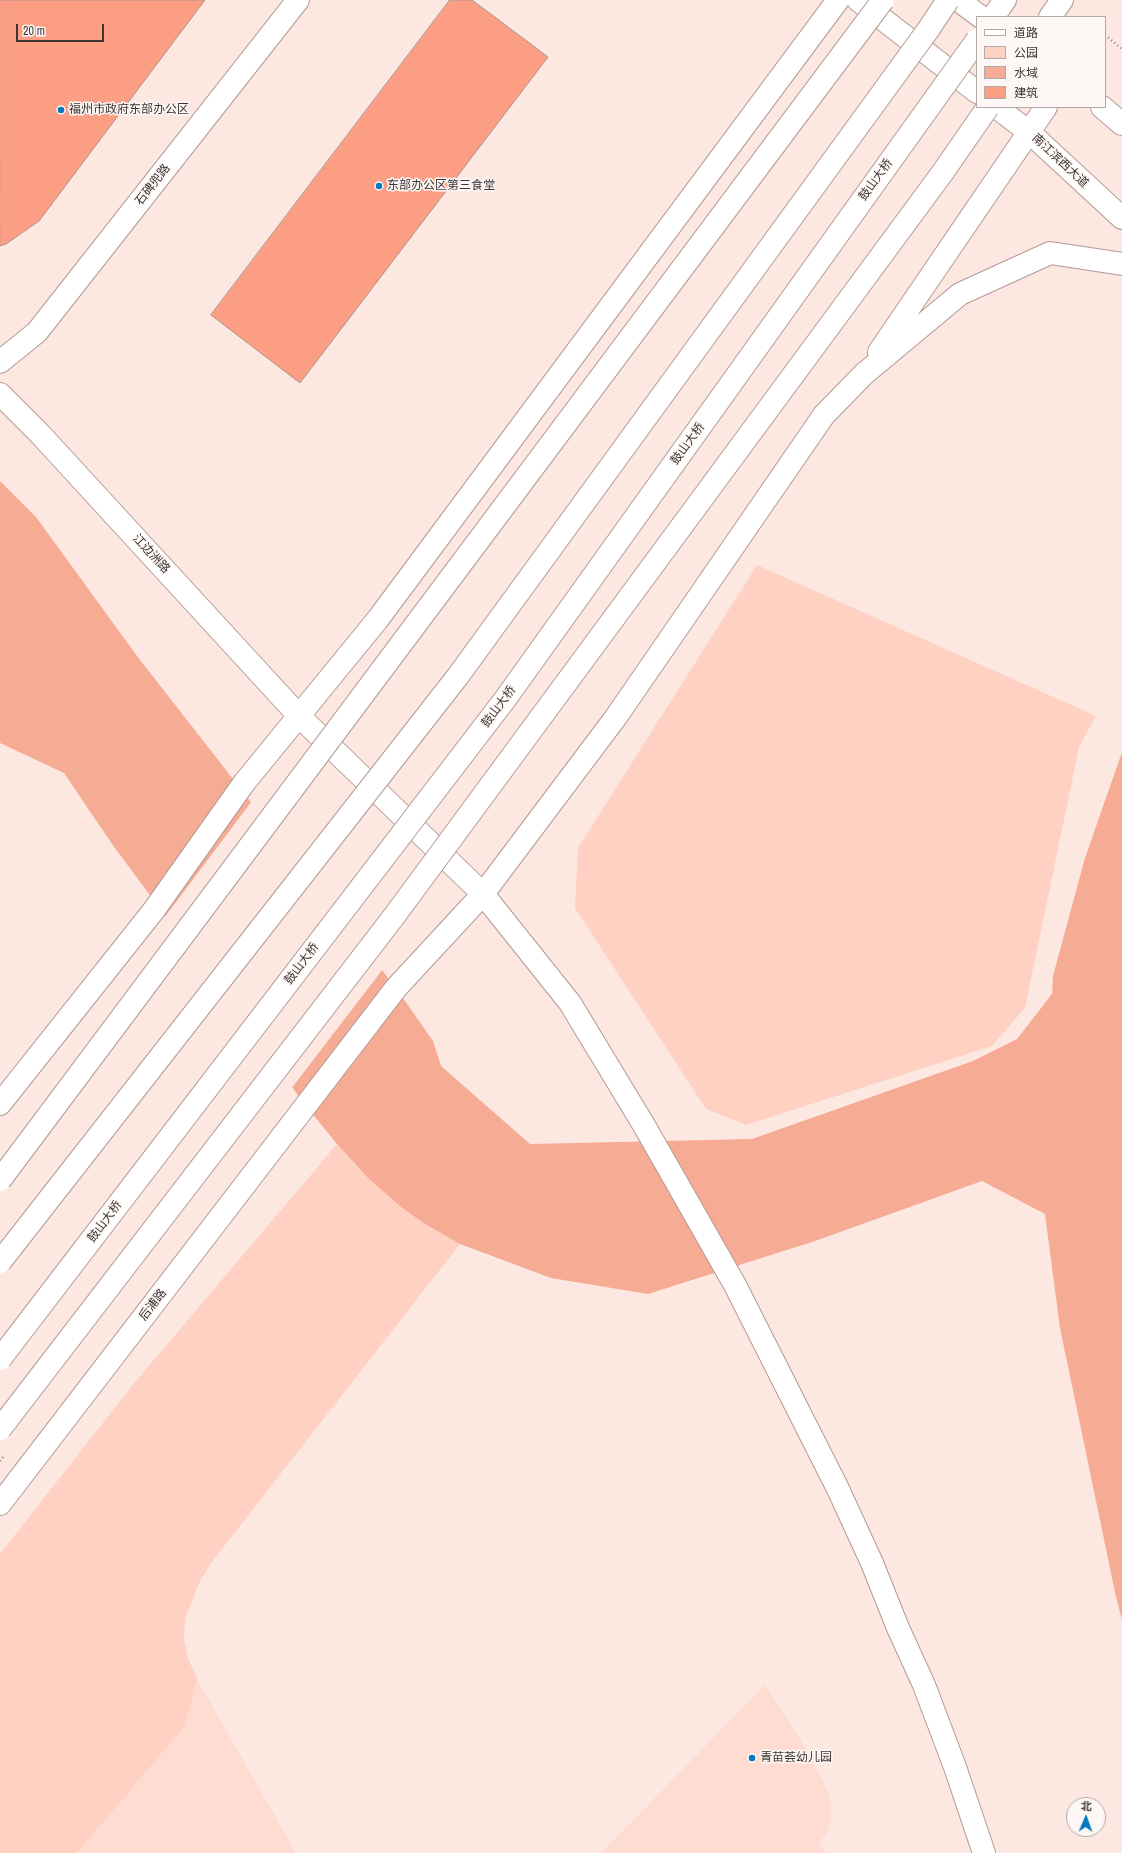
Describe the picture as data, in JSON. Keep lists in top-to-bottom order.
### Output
{
  "streets": {
    "main road": [
      "南江滨西大道",
      "鼓山大桥",
      "石碑兜路",
      "江边洲路",
      "后浦路"
    ]
  },
  "crossings": [
    ["江边洲路", "后浦路"]
  ],
  "places": ["福州市政府东部办公区", "东部办公区第三食堂", "青苗荟幼儿园"],
  "legend": [
    "道路",
    "公园",
    "水域",
    "建筑"
  ],
  "scale_bar": "20 m",
  "north": "top"
}
